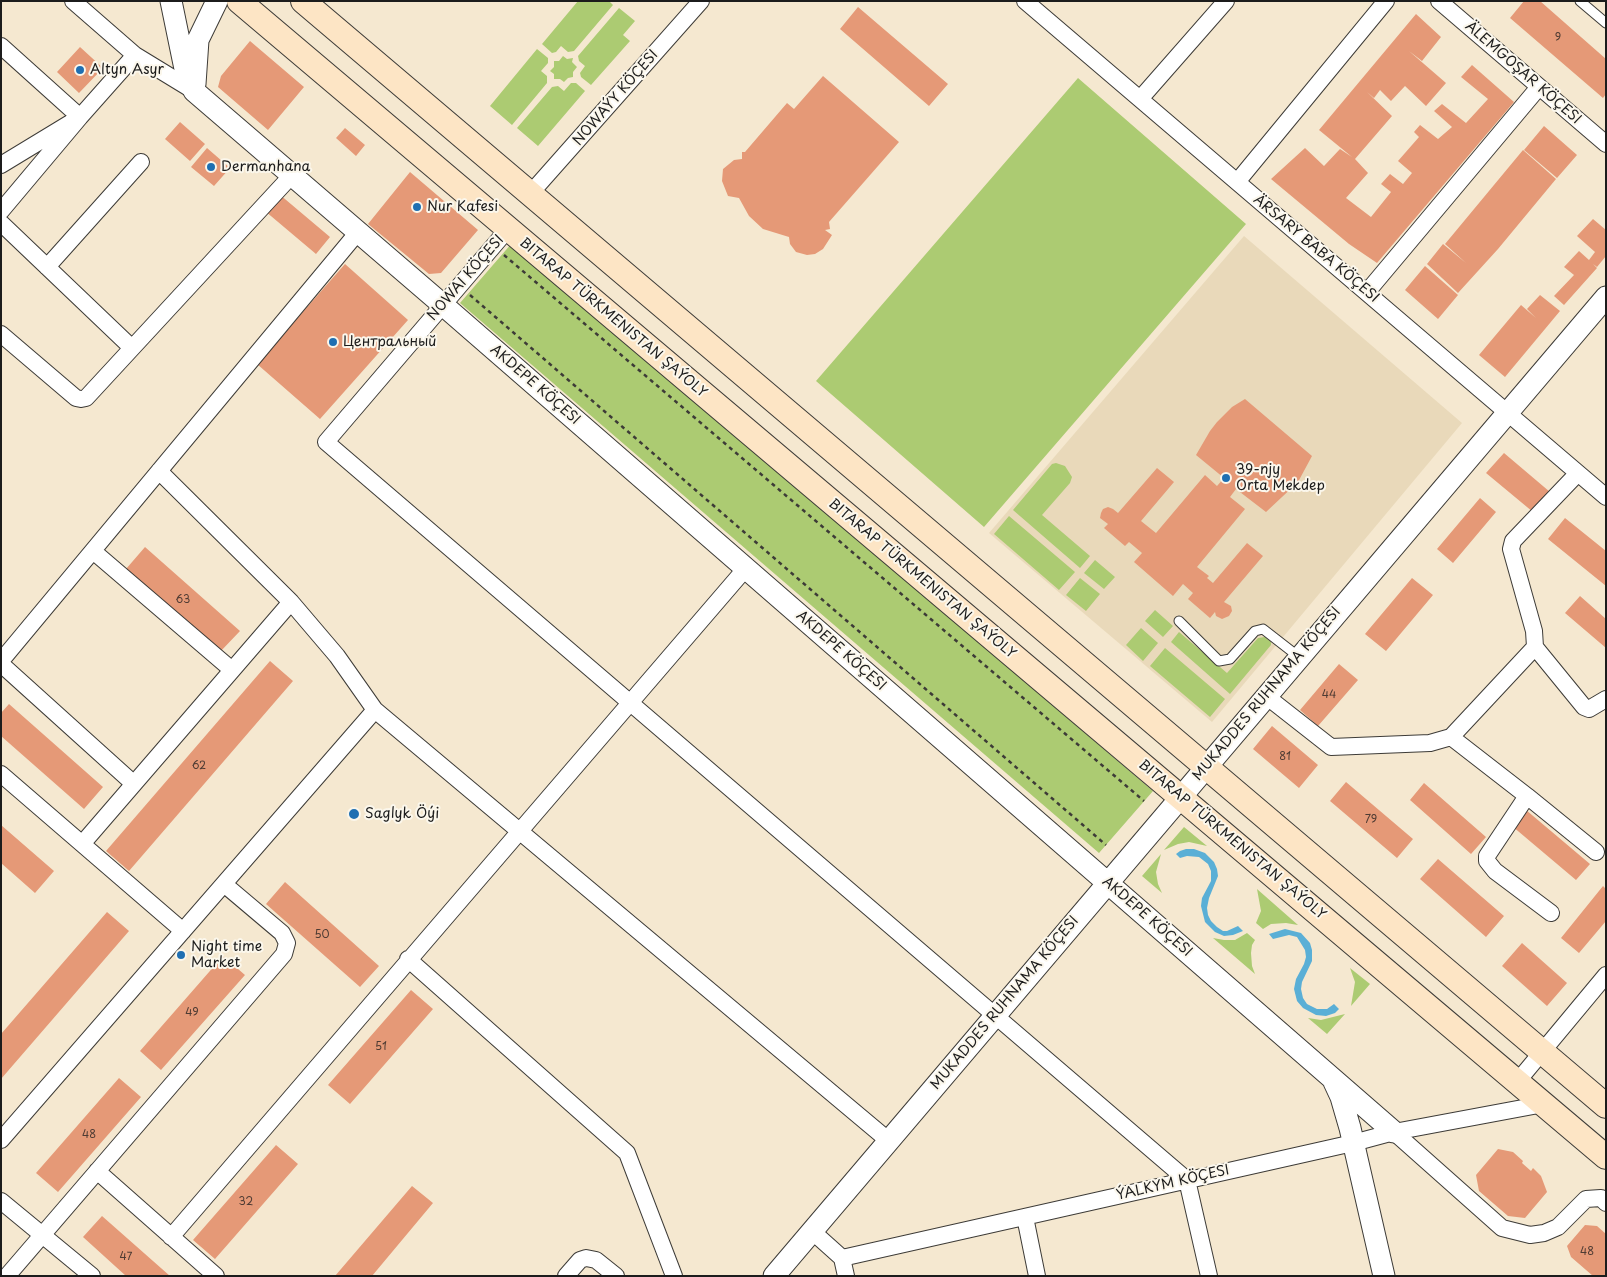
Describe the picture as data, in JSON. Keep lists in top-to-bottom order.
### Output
{
  "streets": {
    "main road": ["BITARAP TÜRKMENISTAN ŞAÝOLY"],
    "street": [
      "ÄLEMGOŞAR KÖÇESI",
      "NOWAÝY KÖÇESI",
      "ÄRSARY BABA KÖÇESI",
      "NOWAI KÖÇESI",
      "AKDEPE KÖÇESI",
      "MUKADDES RUHNAMA KÖÇESI",
      "ÝALKYM KÖÇESI"
    ]
  },
  "crossings": [
    ["ÄRSARY BABA KÖÇESI", "MUKADDES RUHNAMA KÖÇESI"],
    ["NOWAI KÖÇESI", "BITARAP TÜRKMENISTAN ŞAÝOLY"],
    ["NOWAI KÖÇESI", "AKDEPE KÖÇESI"],
    ["BITARAP TÜRKMENISTAN ŞAÝOLY", "MUKADDES RUHNAMA KÖÇESI"],
    ["BITARAP TÜRKMENISTAN ŞAÝOLY", "ÝALKYM KÖÇESI"],
    ["AKDEPE KÖÇESI", "MUKADDES RUHNAMA KÖÇESI"],
    ["AKDEPE KÖÇESI", "ÝALKYM KÖÇESI"]
  ],
  "places": [
    "Altyn Asyr",
    "Dermanhana",
    "Nur Kafesi",
    "Центральный",
    "39-njy Orta Mekdep",
    "Saglyk Öýi",
    "Night time Market"
  ],
  "house_numbers": [
    "9",
    "63",
    "44",
    "81",
    "62",
    "79",
    "50",
    "49",
    "51",
    "48",
    "32",
    "48",
    "47"
  ]
}
